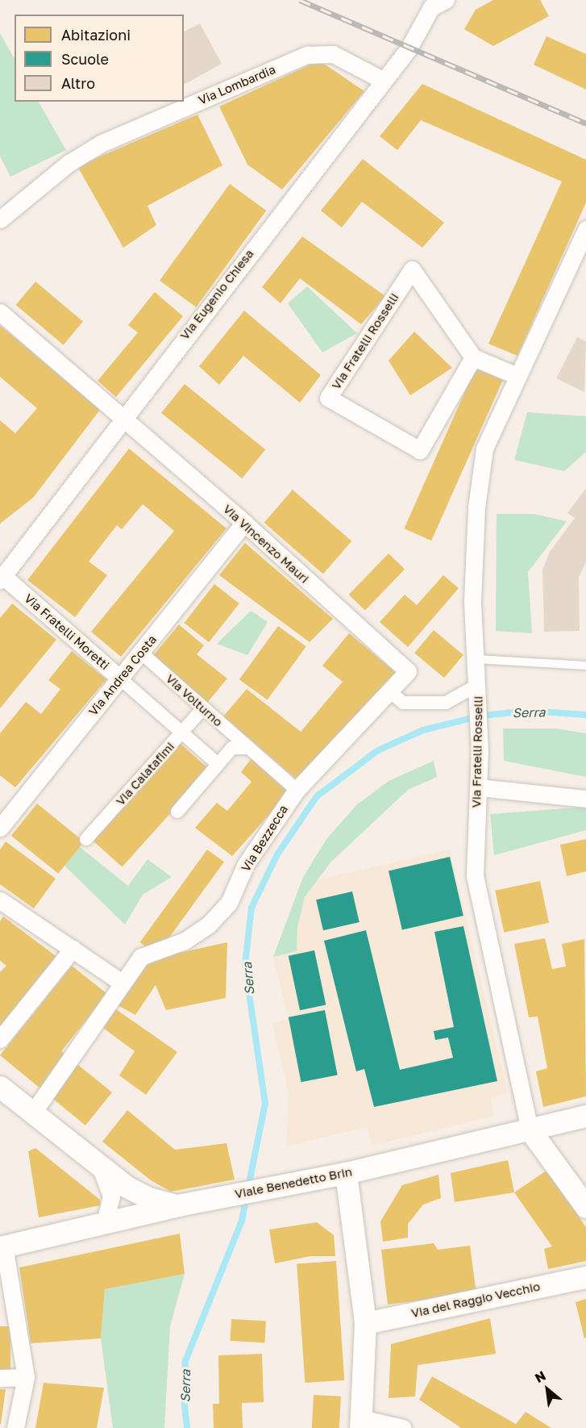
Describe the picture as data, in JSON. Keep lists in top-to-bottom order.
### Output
{
  "streets": {
    "street": [
      "Via Lombardia",
      "Via Eugenio Chiesa",
      "Via Fratelli Rosselli",
      "Via Vincenzo Mauri",
      "Via Fratelli Moretti",
      "Via Andrea Costa",
      "Via Volturno",
      "Via Calatafimi",
      "Via Bezzecca",
      "Viale Benedetto Brin",
      "Via del Raggio Vecchio"
    ]
  },
  "crossings": [
    ["Via Lombardia", "Via Eugenio Chiesa"],
    ["Via Eugenio Chiesa", "Via Vincenzo Mauri"],
    ["Via Eugenio Chiesa", "Via Fratelli Moretti"],
    ["Via Fratelli Rosselli", "Viale Benedetto Brin"],
    ["Via Vincenzo Mauri", "Via Andrea Costa"],
    ["Via Vincenzo Mauri", "Via Bezzecca"],
    ["Via Fratelli Moretti", "Via Andrea Costa"],
    ["Via Fratelli Moretti", "Via Calatafimi"],
    ["Via Andrea Costa", "Via Volturno"],
    ["Via Volturno", "Via Calatafimi"],
    ["Via Volturno", "Via Bezzecca"]
  ],
  "water": ["Serra"],
  "legend": ["Abitazioni", "Scuole", "Altro"],
  "north": "top left"
}
